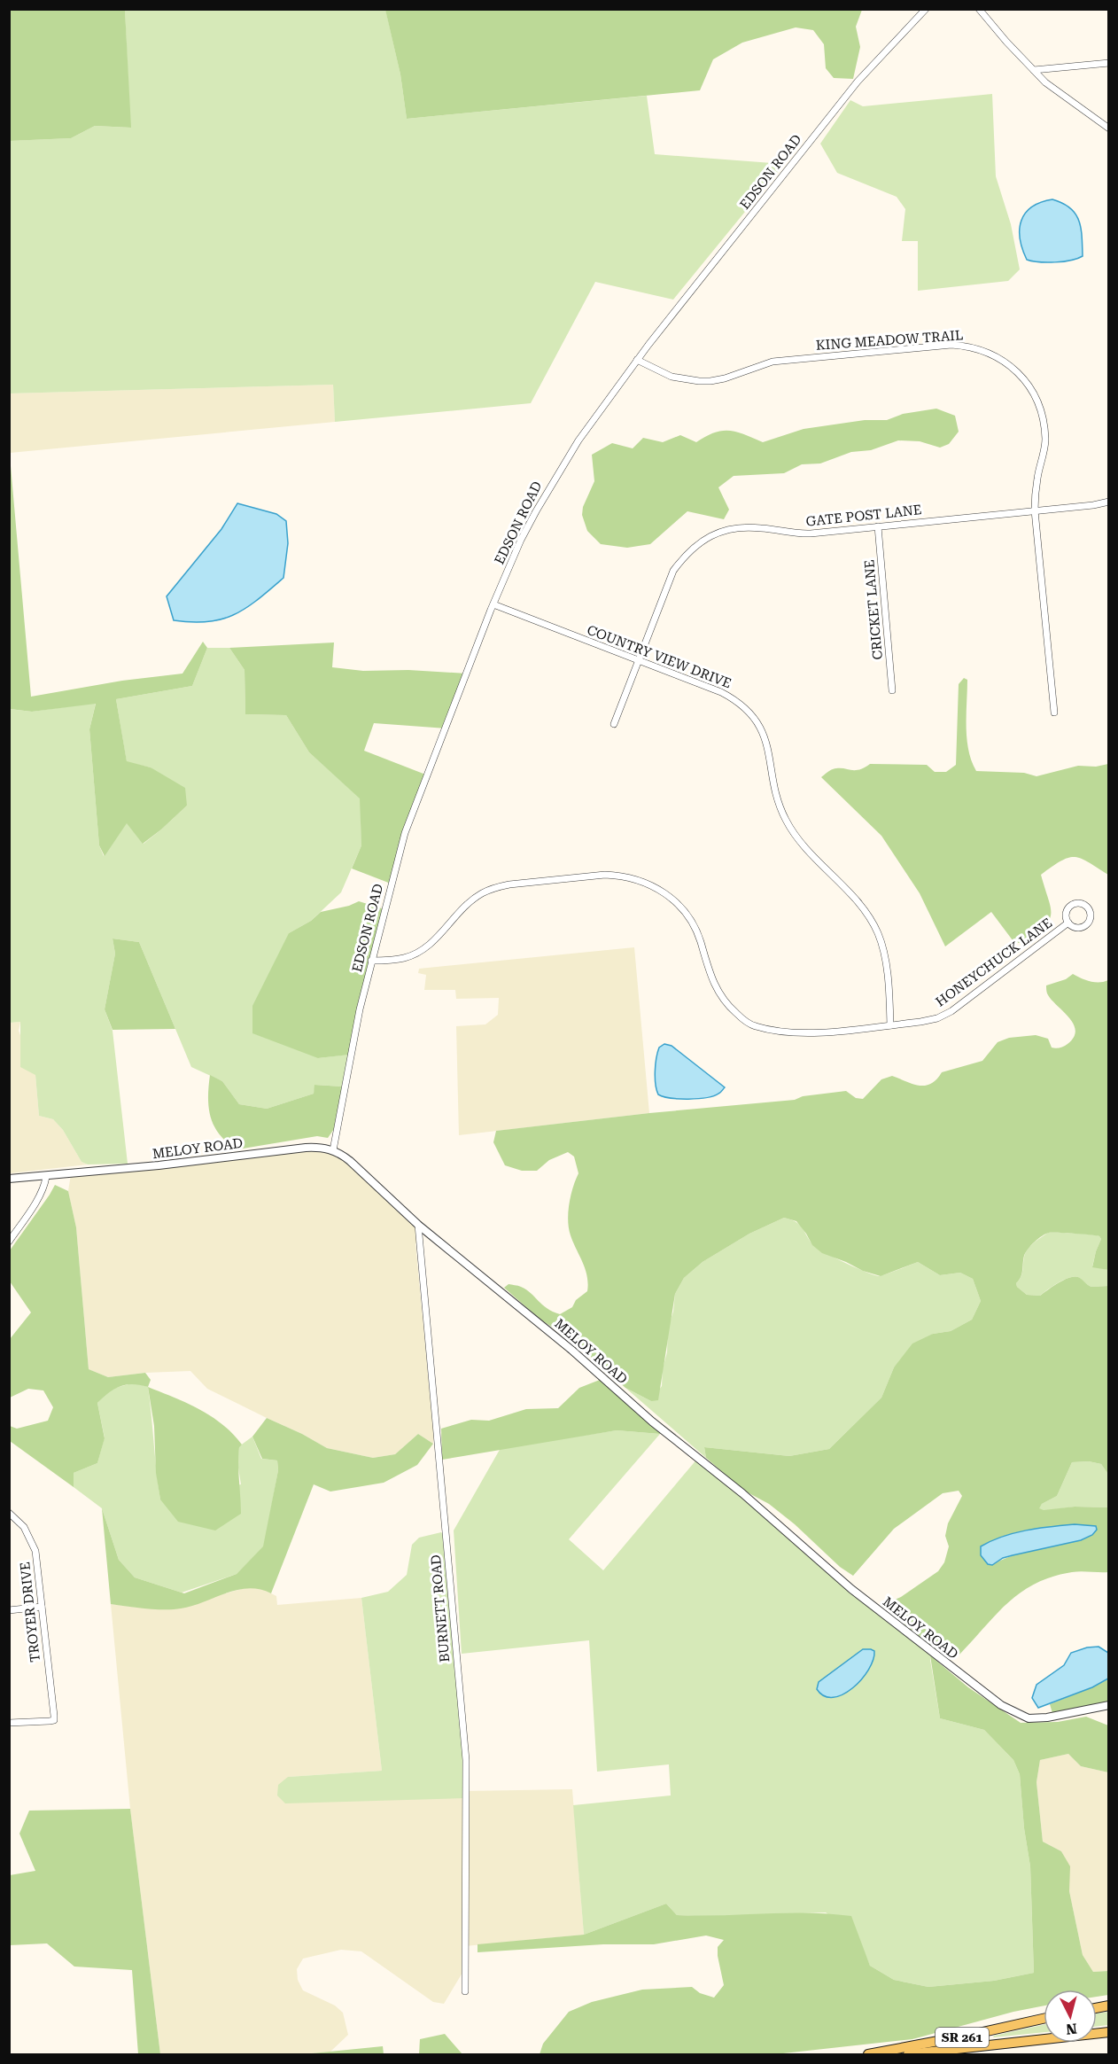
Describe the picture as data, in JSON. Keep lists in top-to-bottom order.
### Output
{
  "streets": {
    "main road": ["SR 261"],
    "street": [
      "EDSON ROAD",
      "KING MEADOW TRAIL",
      "GATE POST LANE",
      "CRICKET LANE",
      "COUNTRY VIEW DRIVE",
      "HONEYCHUCK LANE",
      "MELOY ROAD",
      "BURNETT ROAD",
      "TROYER DRIVE"
    ]
  },
  "crossings": [
    ["EDSON ROAD", "KING MEADOW TRAIL"],
    ["EDSON ROAD", "COUNTRY VIEW DRIVE"],
    ["EDSON ROAD", "HONEYCHUCK LANE"],
    ["EDSON ROAD", "MELOY ROAD"],
    ["KING MEADOW TRAIL", "GATE POST LANE"],
    ["GATE POST LANE", "CRICKET LANE"],
    ["GATE POST LANE", "COUNTRY VIEW DRIVE"],
    ["COUNTRY VIEW DRIVE", "HONEYCHUCK LANE"],
    ["MELOY ROAD", "BURNETT ROAD"]
  ],
  "north": "bottom"
}
